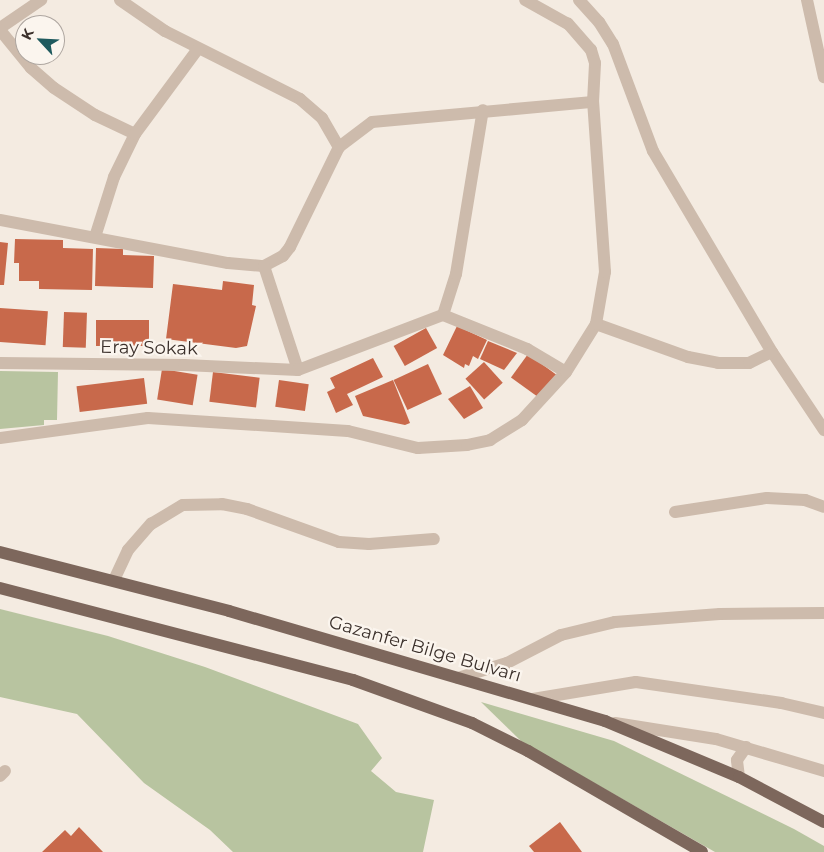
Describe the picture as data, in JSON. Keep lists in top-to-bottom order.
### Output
{
  "streets": {
    "main road": ["Gazanfer Bilge Bulvarı"],
    "street": ["Eray Sokak"]
  },
  "north": "top left"
}
